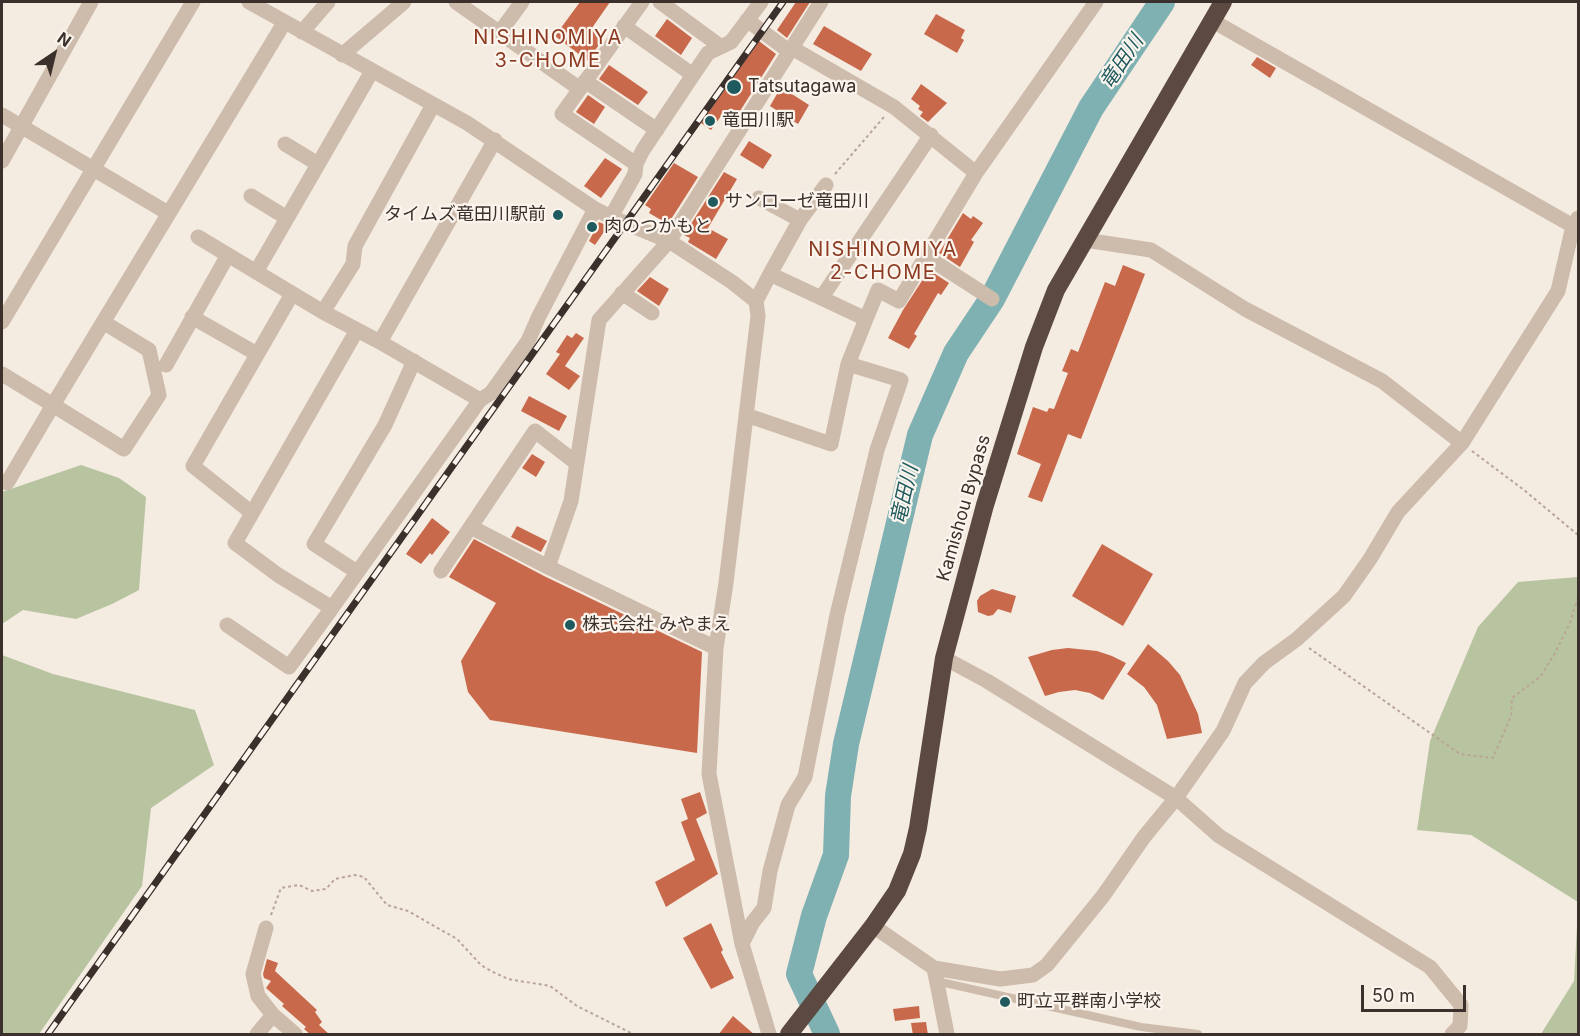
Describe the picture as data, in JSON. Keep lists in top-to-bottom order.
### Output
{
  "streets": {
    "highway": ["Kamishou Bypass"]
  },
  "districts": ["NISHINOMIYA 3-CHOME", "NISHINOMIYA 2-CHOME"],
  "water": ["竜田川"],
  "places": [
    "Tatsutagawa",
    "竜田川駅",
    "サンローゼ竜田川",
    "タイムズ竜田川駅前",
    "肉のつかもと",
    "株式会社 みやまえ",
    "町立平群南小学校"
  ],
  "scale_bar": "50 m",
  "north": "top right"
}
